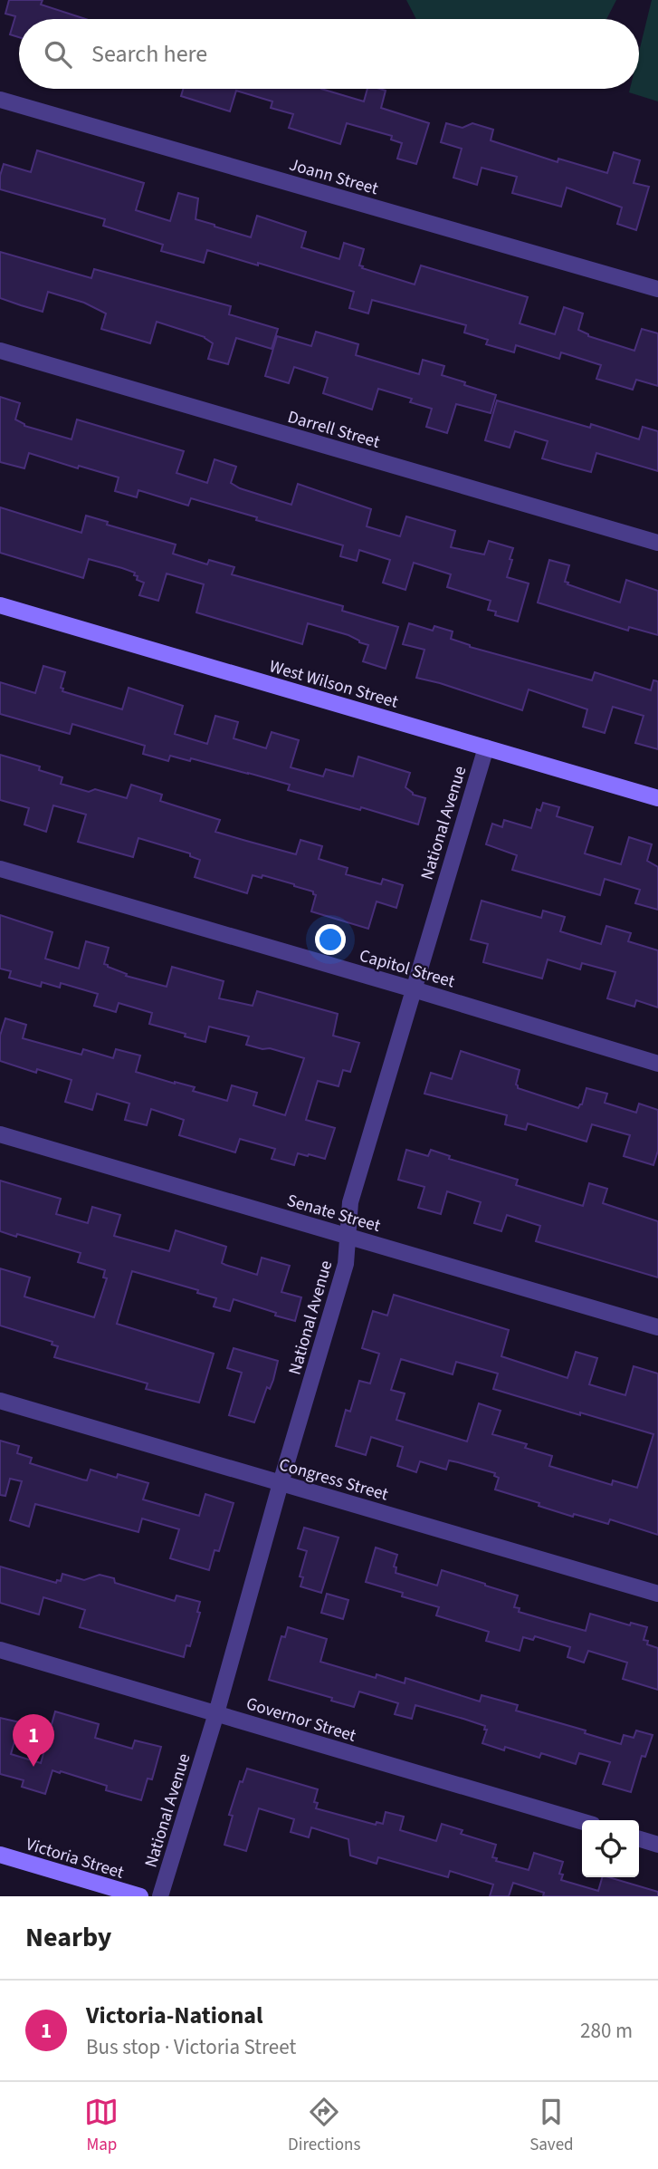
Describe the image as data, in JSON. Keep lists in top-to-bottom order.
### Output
{
  "streets": {
    "street": [
      "Joann Street",
      "Darrell Street",
      "West Wilson Street",
      "National Avenue",
      "Capitol Street",
      "Senate Street",
      "Congress Street",
      "Governor Street",
      "Victoria Street"
    ]
  },
  "crossings": [
    ["West Wilson Street", "National Avenue"],
    ["National Avenue", "Capitol Street"],
    ["National Avenue", "Senate Street"],
    ["National Avenue", "Congress Street"],
    ["National Avenue", "Governor Street"]
  ],
  "page": {
    "search": "Search here",
    "pins": "1",
    "heading": "Nearby",
    "list": [
      {
        "mark": "1",
        "name": "Victoria-National",
        "note": "Bus stop · Victoria Street",
        "value": "280 m"
      }
    ],
    "nav": ["Map", "Directions", "Saved"]
  }
}
